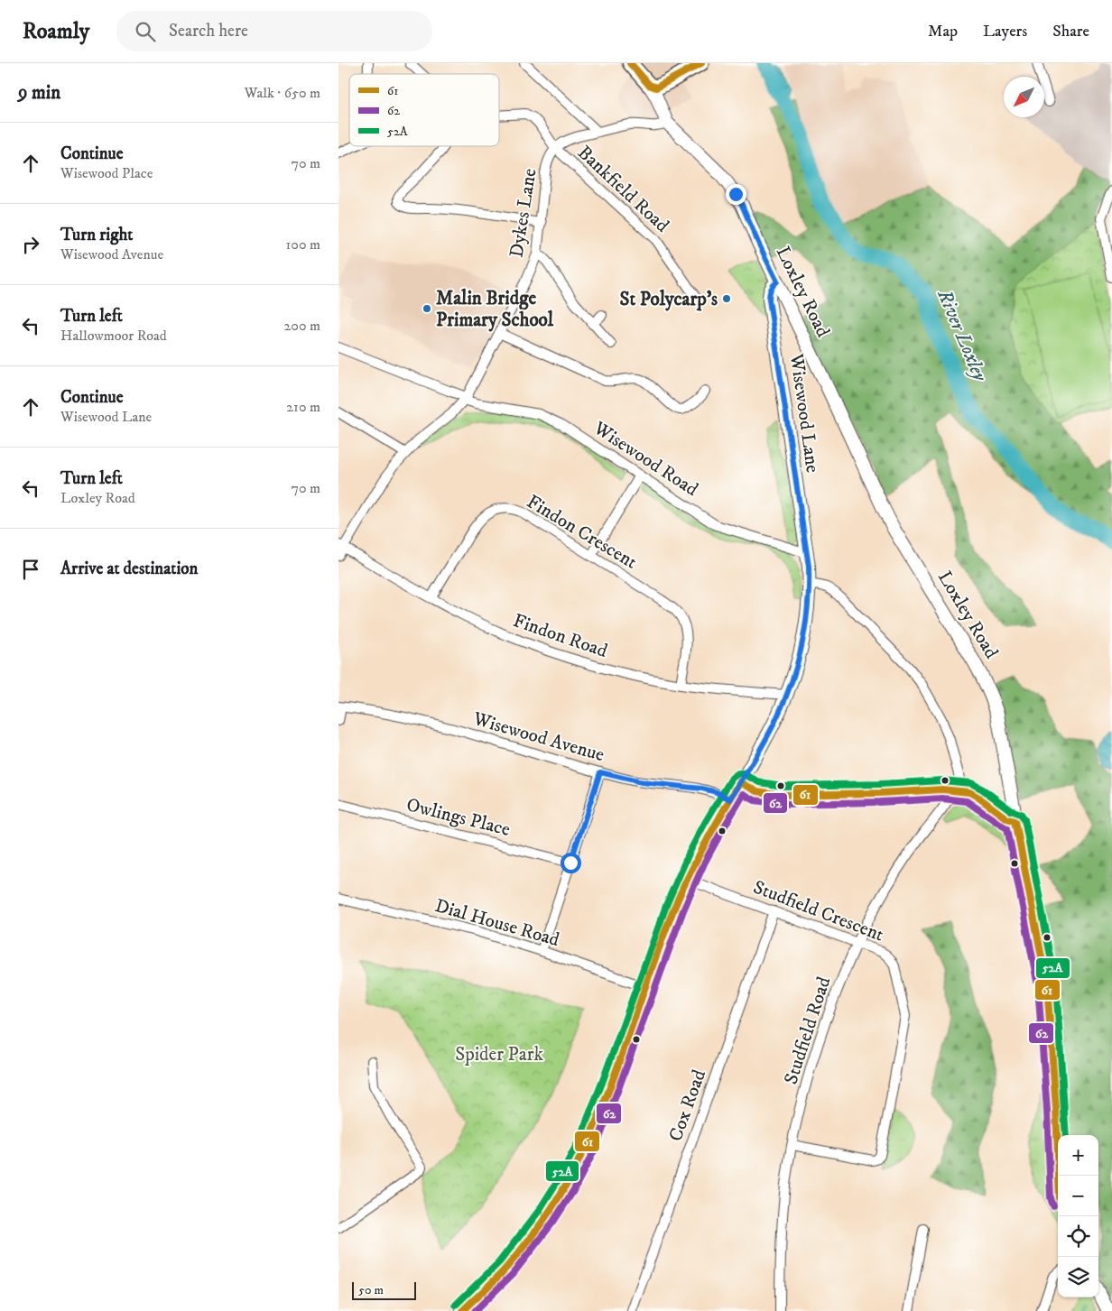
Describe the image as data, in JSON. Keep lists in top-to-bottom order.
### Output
{
  "streets": {
    "main road": ["Loxley Road", "Wisewood Lane"],
    "street": [
      "Bankfield Road",
      "Dykes Lane",
      "Wisewood Road",
      "Findon Crescent",
      "Findon Road",
      "Wisewood Avenue",
      "Owlings Place",
      "Studfield Crescent",
      "Dial House Road",
      "Studfield Road",
      "Cox Road"
    ]
  },
  "crossings": [
    ["Bankfield Road", "Dykes Lane"],
    ["Dykes Lane", "Loxley Road"],
    ["Dykes Lane", "Wisewood Road"],
    ["Dykes Lane", "Findon Road"],
    ["Loxley Road", "Wisewood Lane"],
    ["Wisewood Lane", "Wisewood Road"],
    ["Wisewood Lane", "Findon Road"],
    ["Wisewood Lane", "Wisewood Avenue"],
    ["Wisewood Lane", "Studfield Crescent"],
    ["Wisewood Lane", "Dial House Road"],
    ["Findon Crescent", "Findon Road"],
    ["Studfield Crescent", "Studfield Road"],
    ["Studfield Crescent", "Cox Road"]
  ],
  "water": ["River Loxley"],
  "parks": ["Spider Park"],
  "places": ["St Polycarp's", "Malin Bridge Primary School"],
  "lines": ["transit line 61", "transit line 52A", "transit line 62"],
  "legend": ["61", "62", "52A"],
  "scale_bar": "50 m",
  "north": "bottom left",
  "page": {
    "header": "Roamly",
    "search": "Search here",
    "nav": ["Map", "Layers", "Share"],
    "heading": ["9 min", "Walk · 650 m"],
    "list": [
      ["Continue", "Wisewood Place", "70 m"],
      ["Turn right", "Wisewood Avenue", "100 m"],
      ["Turn left", "Hallowmoor Road", "200 m"],
      ["Continue", "Wisewood Lane", "210 m"],
      ["Turn left", "Loxley Road", "70 m"],
      "Arrive at destination"
    ],
    "map_buttons": ["+", "−"],
    "scale": "50 m"
  }
}
